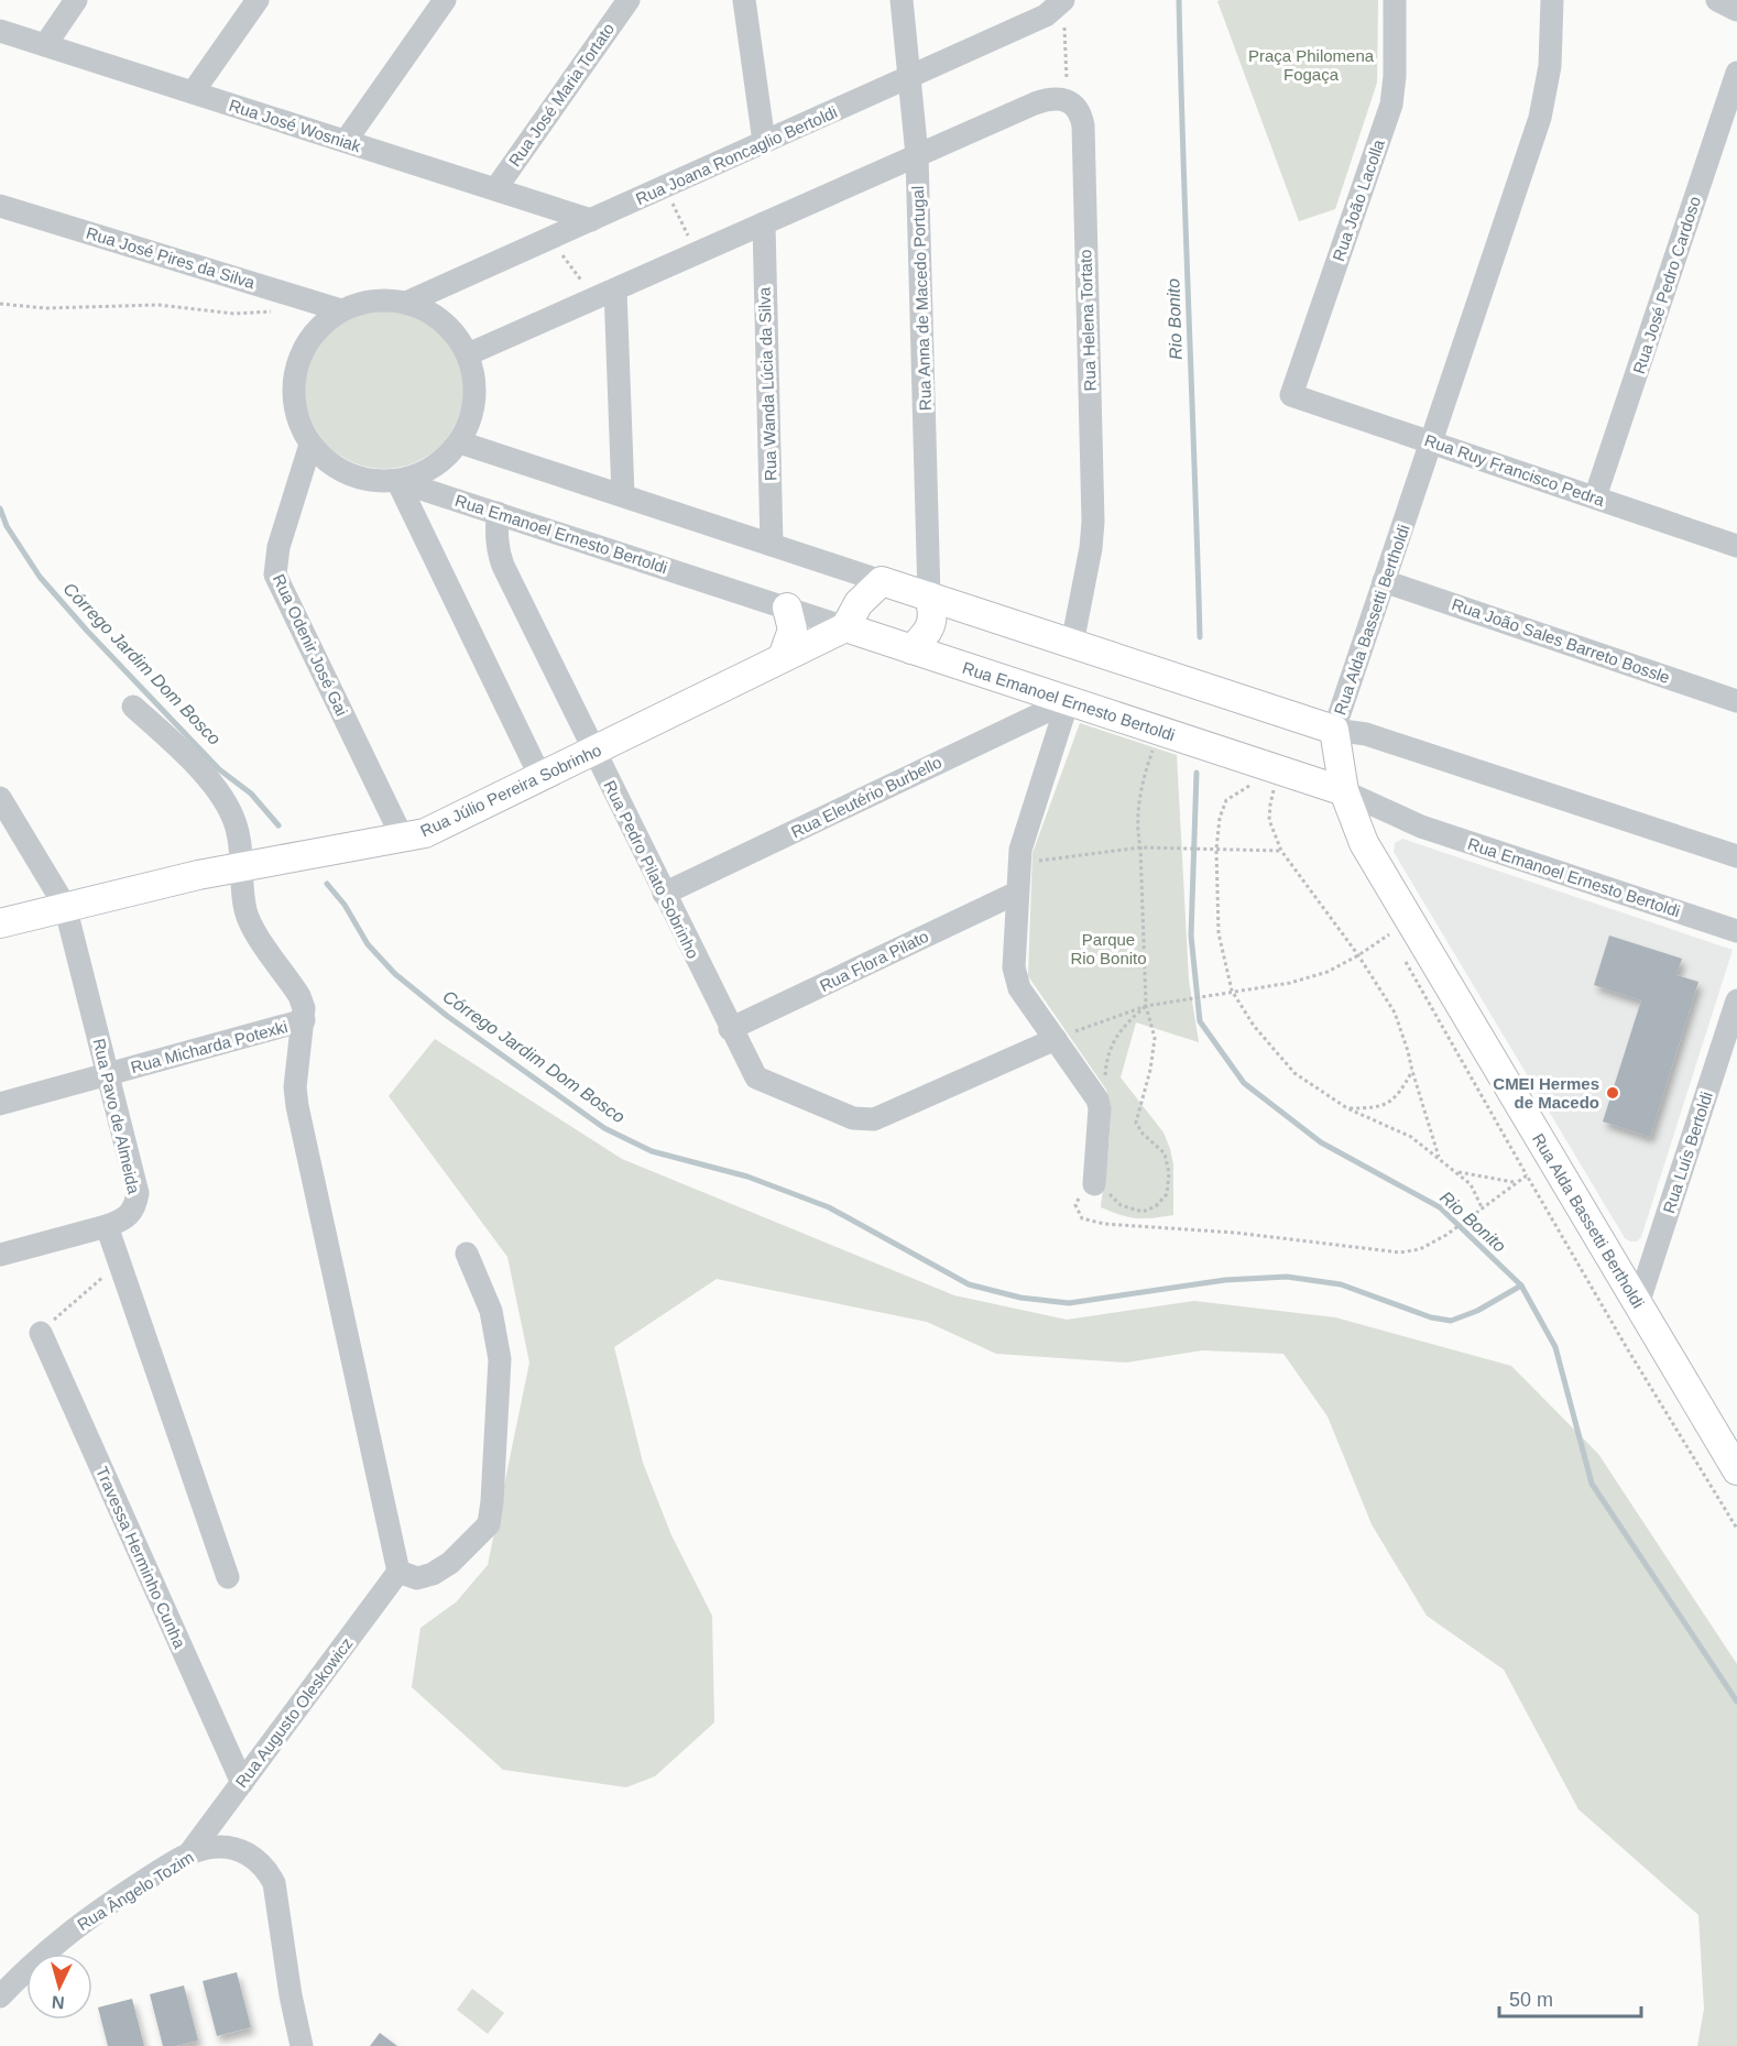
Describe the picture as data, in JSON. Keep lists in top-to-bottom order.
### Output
{
  "streets": {
    "main road": ["Rua Emanoel Ernesto Bertoldi", "Rua Alda Bassetti Bertholdi", "Rua Júlio Pereira Sobrinho"],
    "street": [
      "Rua José Maria Tortato",
      "Rua José Wosniak",
      "Rua Joana Roncaglio Bertoldi",
      "Rua João Lacolla",
      "Rua José Pires da Silva",
      "Rua José Pedro Cardoso",
      "Rua Anna de Macedo Portugal",
      "Rua Helena Tortato",
      "Rua Wanda Lúcia da Silva",
      "Rua Ruy Francisco Pedra",
      "Rua João Sales Barreto Bossle",
      "Rua Odenir José Gai",
      "Rua Eleutério Burbello",
      "Rua Pedro Pilato Sobrinho",
      "Rua Flora Pilato",
      "Rua Micharda Potexki",
      "Rua Pavo de Almeida",
      "Rua Luís Bertoldi",
      "Travessa Herminho Cunha",
      "Rua Augusto Oleskowicz",
      "Rua Ângelo Tozim"
    ]
  },
  "crossings": [
    ["Rua José Maria Tortato", "Rua José Wosniak"],
    ["Rua José Wosniak", "Rua Joana Roncaglio Bertoldi"],
    ["Rua Joana Roncaglio Bertoldi", "Rua José Pires da Silva"],
    ["Rua Joana Roncaglio Bertoldi", "Rua Anna de Macedo Portugal"],
    ["Rua Joana Roncaglio Bertoldi", "Rua Emanoel Ernesto Bertoldi"],
    ["Rua Joana Roncaglio Bertoldi", "Rua Odenir José Gai"],
    ["Rua João Lacolla", "Rua Ruy Francisco Pedra"],
    ["Rua José Pires da Silva", "Rua Emanoel Ernesto Bertoldi"],
    ["Rua José Pires da Silva", "Rua Odenir José Gai"],
    ["Rua José Pedro Cardoso", "Rua Ruy Francisco Pedra"],
    ["Rua Ruy Francisco Pedra", "Rua Alda Bassetti Bertholdi"],
    ["Rua Emanoel Ernesto Bertoldi", "Rua Alda Bassetti Bertholdi"],
    ["Rua Emanoel Ernesto Bertoldi", "Rua Odenir José Gai"],
    ["Rua Emanoel Ernesto Bertoldi", "Rua Júlio Pereira Sobrinho"],
    ["Rua Emanoel Ernesto Bertoldi", "Rua Eleutério Burbello"],
    ["Rua Emanoel Ernesto Bertoldi", "Rua Pedro Pilato Sobrinho"],
    ["Rua Alda Bassetti Bertholdi", "Rua João Sales Barreto Bossle"],
    ["Rua Alda Bassetti Bertholdi", "Rua Luís Bertoldi"],
    ["Rua Odenir José Gai", "Rua Júlio Pereira Sobrinho"],
    ["Rua Júlio Pereira Sobrinho", "Rua Pedro Pilato Sobrinho"],
    ["Rua Júlio Pereira Sobrinho", "Rua Pavo de Almeida"],
    ["Rua Eleutério Burbello", "Rua Pedro Pilato Sobrinho"],
    ["Rua Pedro Pilato Sobrinho", "Rua Flora Pilato"],
    ["Rua Micharda Potexki", "Rua Pavo de Almeida"],
    ["Travessa Herminho Cunha", "Rua Augusto Oleskowicz"],
    ["Rua Augusto Oleskowicz", "Rua Ângelo Tozim"]
  ],
  "water": ["Rio Bonito", "Córrego Jardim Dom Bosco"],
  "parks": ["Praça Philomena Fogaça", "Parque Rio Bonito"],
  "places": ["CMEI Hermes de Macedo"],
  "scale_bar": "50 m",
  "north": "bottom"
}
